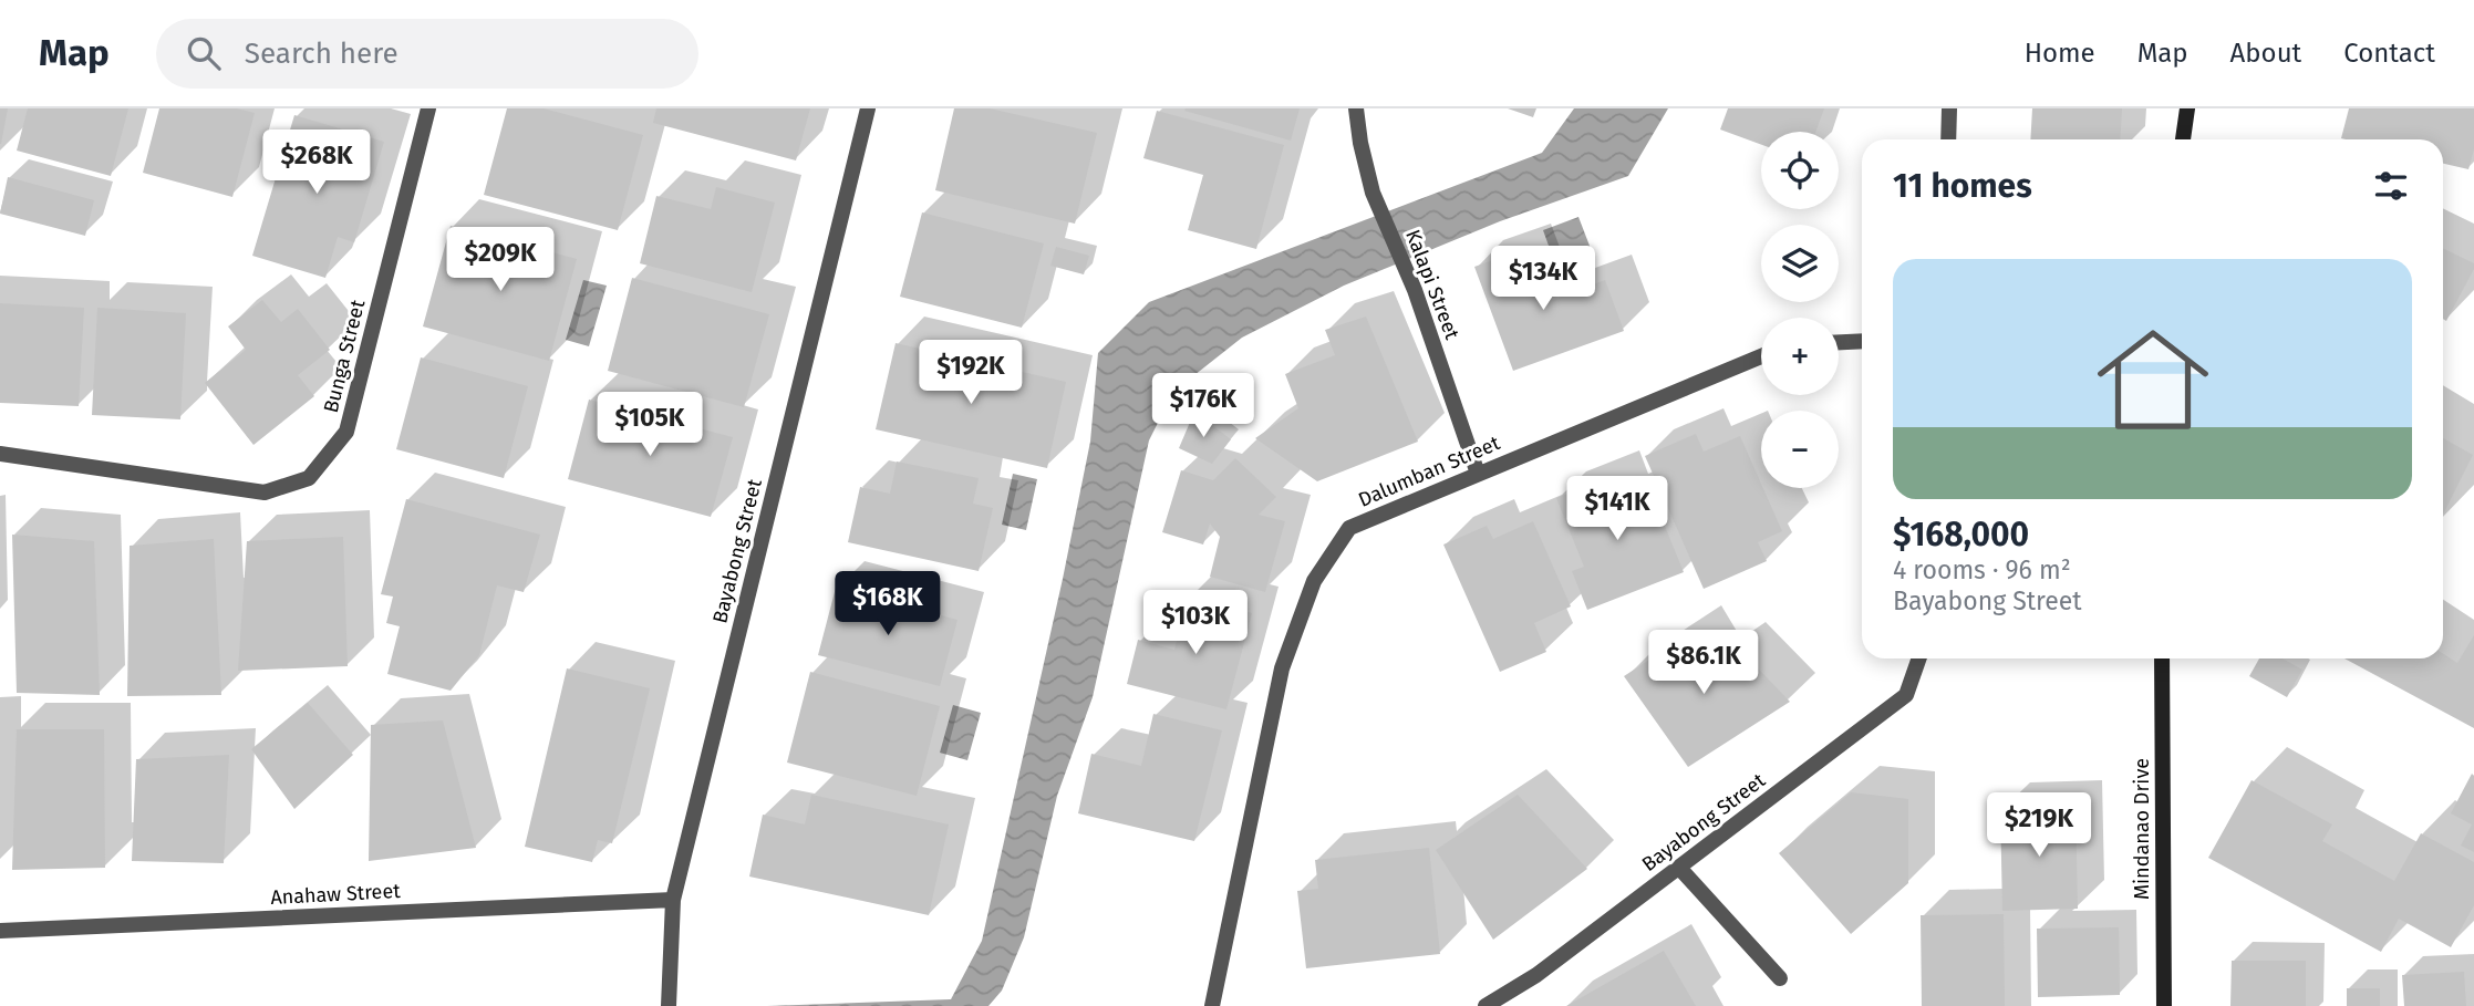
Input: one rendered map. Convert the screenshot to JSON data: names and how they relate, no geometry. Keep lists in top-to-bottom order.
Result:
{
  "streets": {
    "street": [
      "Kalapi Street",
      "Bunga Street",
      "Dalumban Street",
      "Bayabong Street",
      "Mindanao Drive",
      "Anahaw Street"
    ]
  },
  "crossings": [
    ["Kalapi Street", "Dalumban Street"],
    ["Bayabong Street", "Anahaw Street"]
  ],
  "page": {
    "header": "Map",
    "search": "Search here",
    "nav": [
      "Home",
      "Map",
      "About",
      "Contact"
    ],
    "price": [
      "$268K",
      "$209K",
      "$134K",
      "$192K",
      "$176K",
      "$105K",
      "$141K",
      "$168K",
      "$103K",
      "$86.1K",
      "$219K"
    ],
    "map_buttons": ["+", "−"],
    "heading": "11 homes",
    "list": [
      {
        "name": "$168,000",
        "note": "4 rooms · 96 m² · Bayabong Street"
      }
    ]
  }
}
